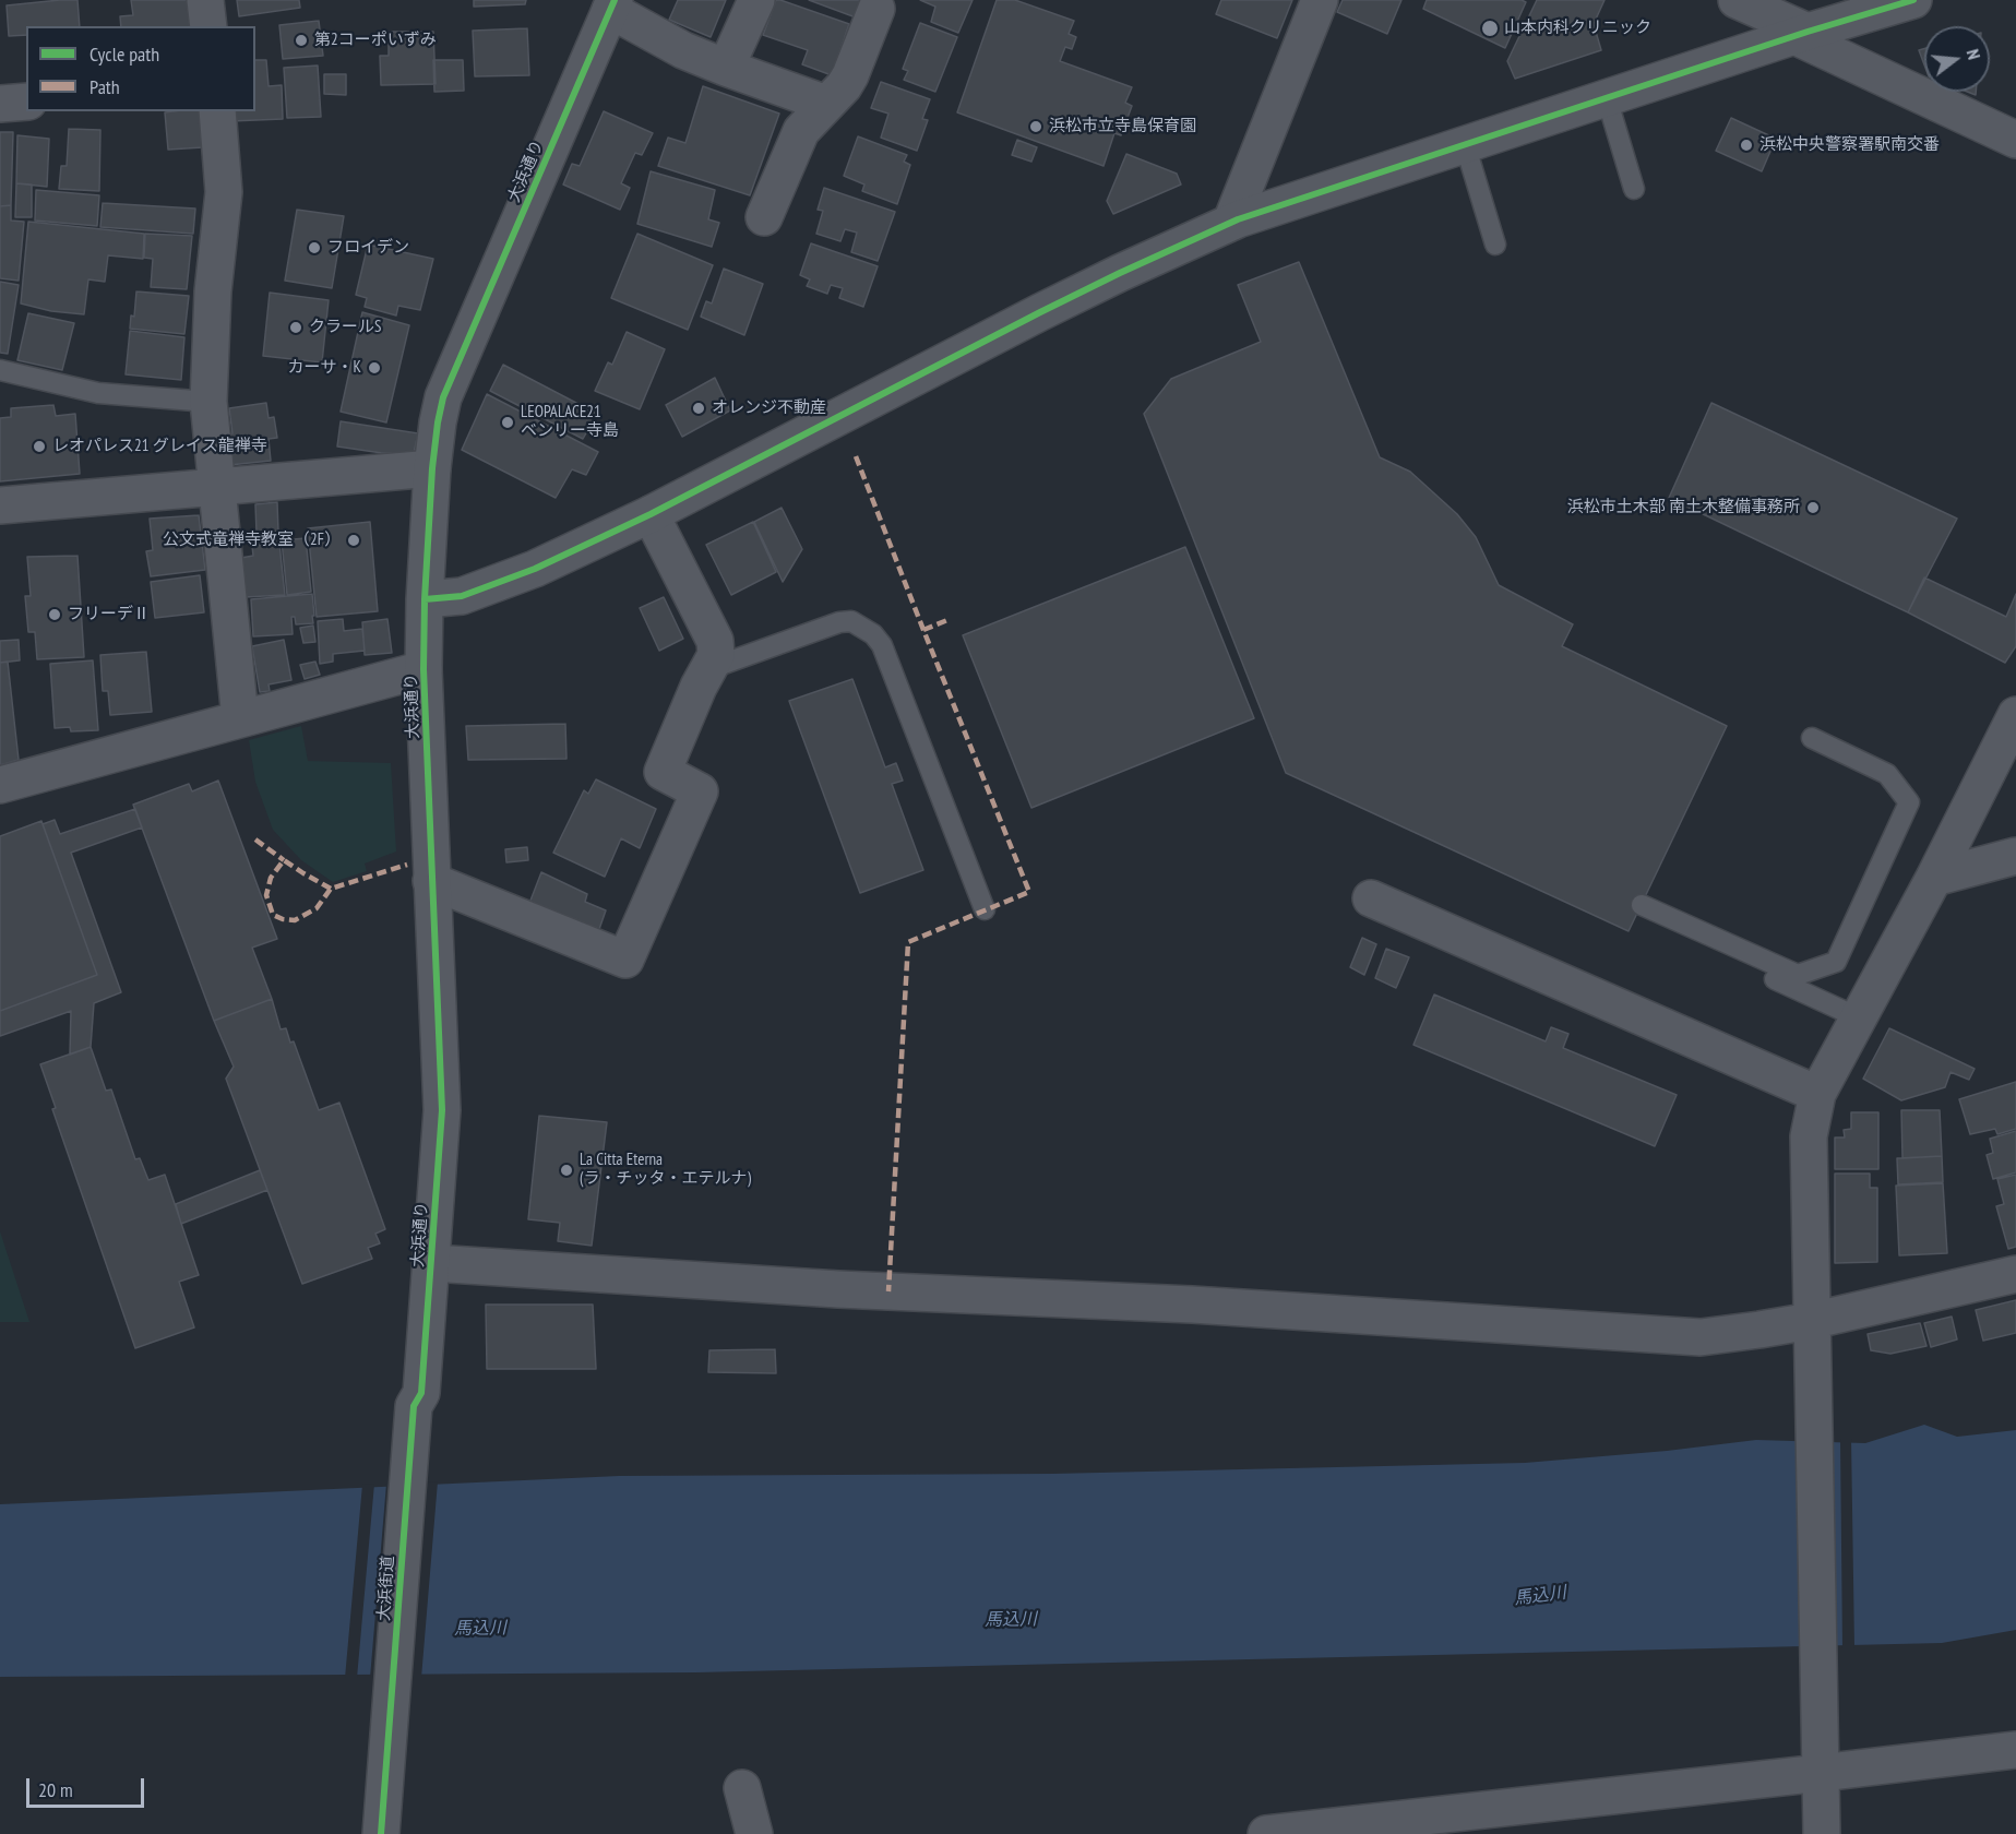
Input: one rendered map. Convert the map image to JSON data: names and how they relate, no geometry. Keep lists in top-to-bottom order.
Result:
{
  "streets": {
    "street": ["大浜通り", "大浜街道"]
  },
  "crossings": [
    ["大浜通り", "大浜街道"]
  ],
  "water": ["馬込川"],
  "places": [
    "山本内科クリニック",
    "第2コーポいずみ",
    "浜松市立寺島保育園",
    "浜松中央警察署駅南交番",
    "フロイデン",
    "クラールS",
    "カーサ・K",
    "オレンジ不動産",
    "LEOPALACE21 ベンリー寺島",
    "レオパレス21 グレイス龍禅寺",
    "浜松市土木部 南土木整備事務所",
    "公文式竜禅寺教室（2F）",
    "フリーデⅡ",
    "La Citta Eterna (ラ・チッタ・エテルナ)"
  ],
  "legend": ["Cycle path", "Path"],
  "scale_bar": "20 m",
  "north": "right"
}
